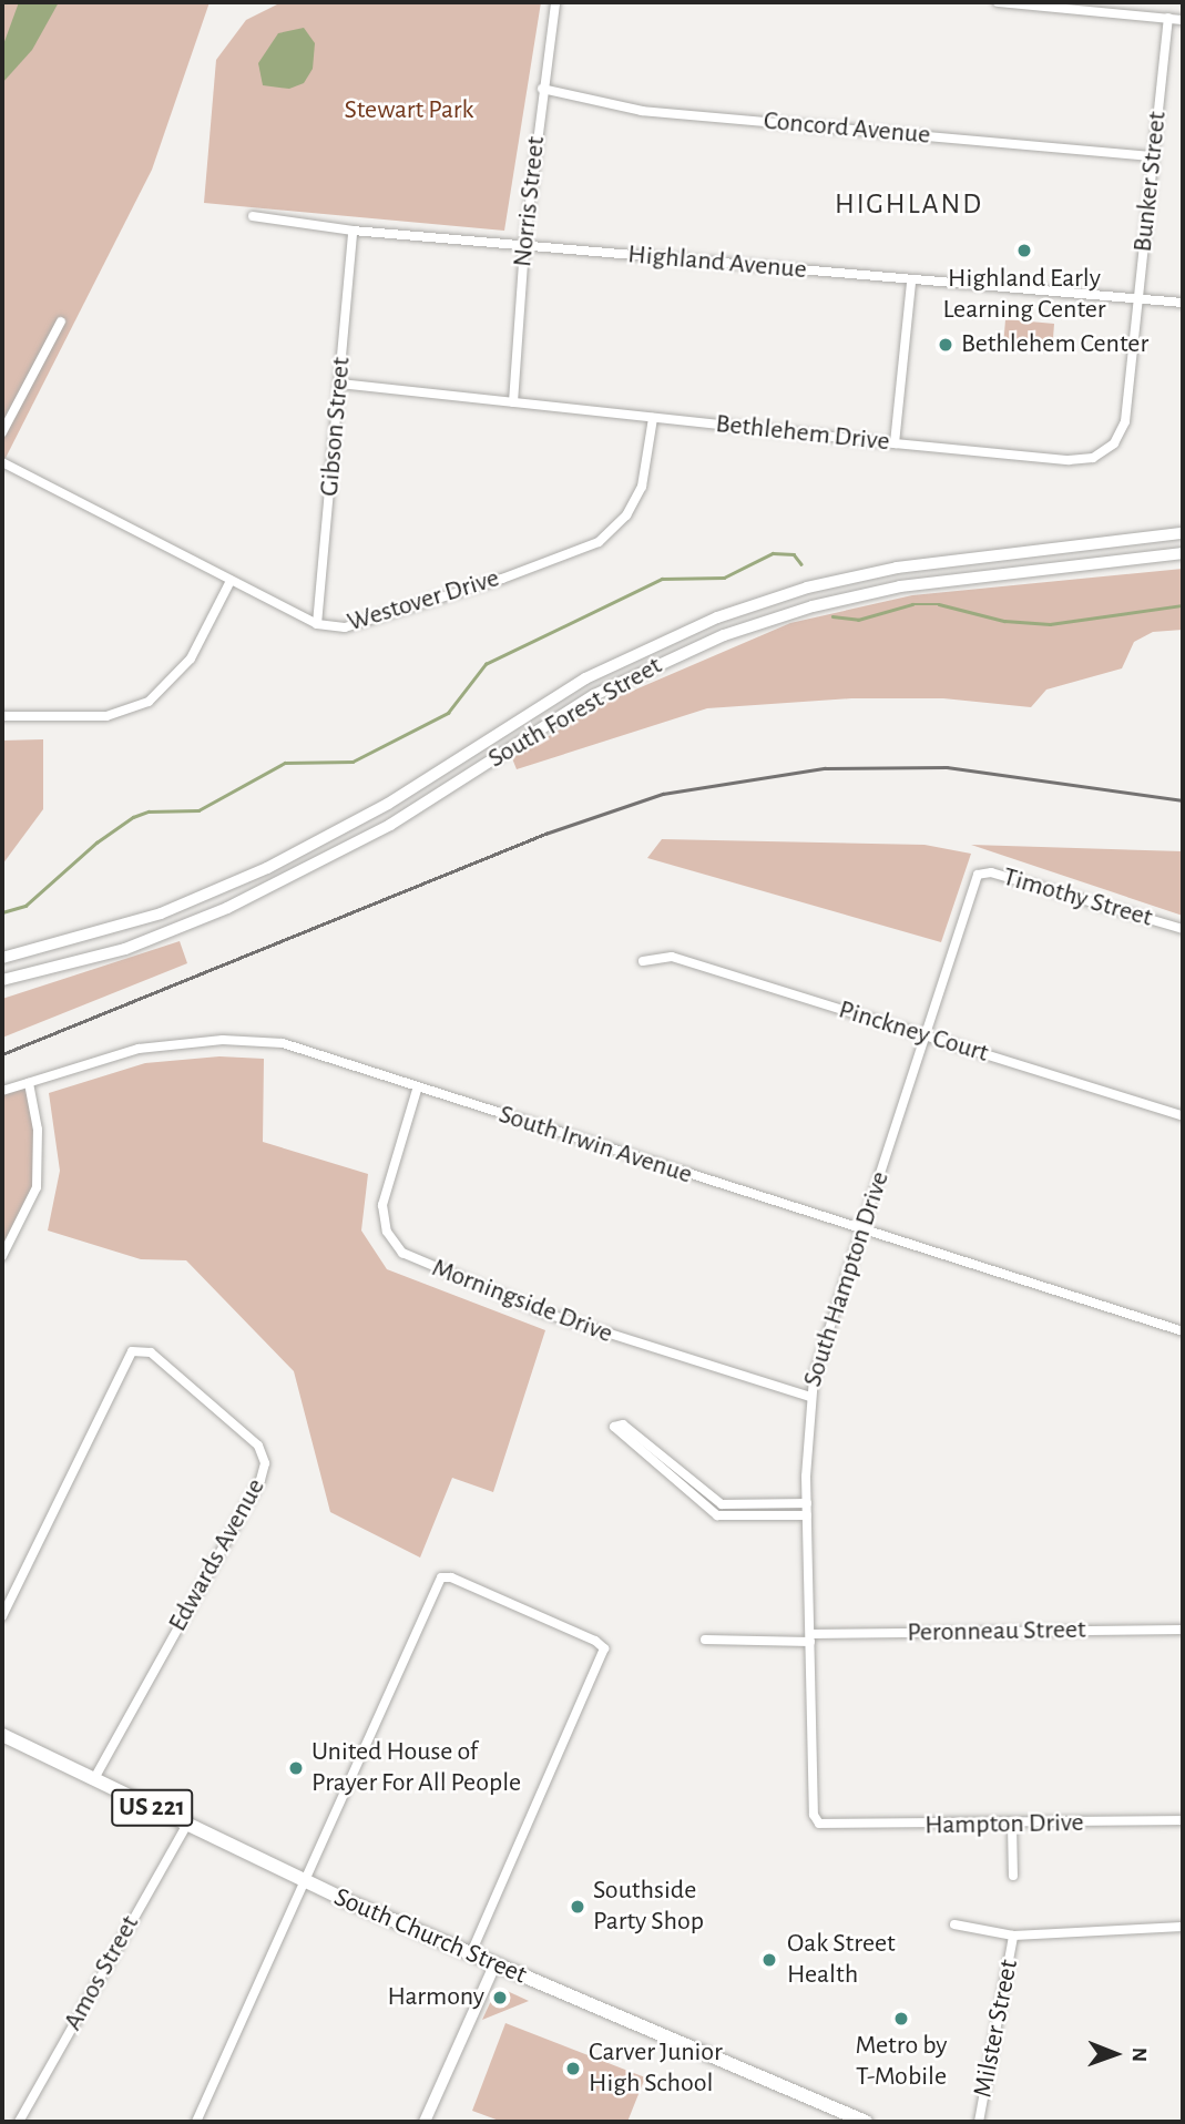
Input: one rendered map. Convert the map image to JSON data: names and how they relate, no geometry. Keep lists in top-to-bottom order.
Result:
{
  "streets": {
    "main road": ["US 221", "South Church Street"],
    "street": [
      "Concord Avenue",
      "Bunker Street",
      "Norris Street",
      "Highland Avenue",
      "Gibson Street",
      "Bethlehem Drive",
      "Westover Drive",
      "South Forest Street",
      "Timothy Street",
      "Pinckney Court",
      "South Irwin Avenue",
      "South Hampton Drive",
      "Morningside Drive",
      "Edwards Avenue",
      "Peronneau Street",
      "Hampton Drive",
      "Amos Street",
      "Milster Street"
    ]
  },
  "crossings": [
    ["Concord Avenue", "Bunker Street"],
    ["Concord Avenue", "Norris Street"],
    ["Bunker Street", "Highland Avenue"],
    ["Bunker Street", "Bethlehem Drive"],
    ["Norris Street", "Highland Avenue"],
    ["Norris Street", "Bethlehem Drive"],
    ["Highland Avenue", "Gibson Street"],
    ["Highland Avenue", "Bethlehem Drive"],
    ["Gibson Street", "Bethlehem Drive"],
    ["Gibson Street", "Westover Drive"],
    ["Bethlehem Drive", "Westover Drive"],
    ["Timothy Street", "South Hampton Drive"],
    ["Pinckney Court", "South Hampton Drive"],
    ["South Irwin Avenue", "South Hampton Drive"],
    ["South Irwin Avenue", "Morningside Drive"],
    ["South Hampton Drive", "Morningside Drive"],
    ["South Hampton Drive", "Peronneau Street"],
    ["South Hampton Drive", "Hampton Drive"],
    ["Edwards Avenue", "South Church Street"],
    ["South Church Street", "Amos Street"]
  ],
  "districts": ["HIGHLAND"],
  "parks": ["Stewart Park"],
  "places": [
    "Highland Early Learning Center",
    "Bethlehem Center",
    "United House of Prayer For All People",
    "Southside Party Shop",
    "Oak Street Health",
    "Harmony",
    "Metro by T-Mobile",
    "Carver Junior High School"
  ],
  "north": "right"
}
